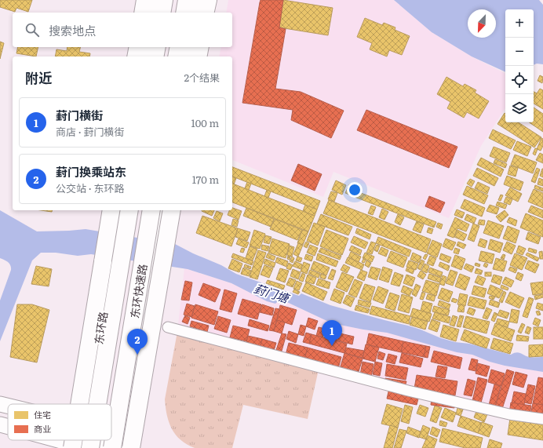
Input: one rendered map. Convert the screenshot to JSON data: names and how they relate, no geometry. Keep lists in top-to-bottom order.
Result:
{
  "streets": {
    "highway": ["东环快速路"],
    "main road": ["东环路"]
  },
  "water": ["葑门塘"],
  "legend": ["住宅", "商业"],
  "north": "bottom left",
  "page": {
    "map_buttons": ["+", "−"],
    "search": "搜索地点",
    "heading": ["附近", "2个结果"],
    "list": [
      {
        "mark": "1",
        "name": "葑门横街",
        "note": "商店 · 葑门横街",
        "value": "100 m"
      },
      {
        "mark": "2",
        "name": "葑门换乘站东",
        "note": "公交站 · 东环路",
        "value": "170 m"
      }
    ],
    "pins": ["1", "2"]
  }
}
